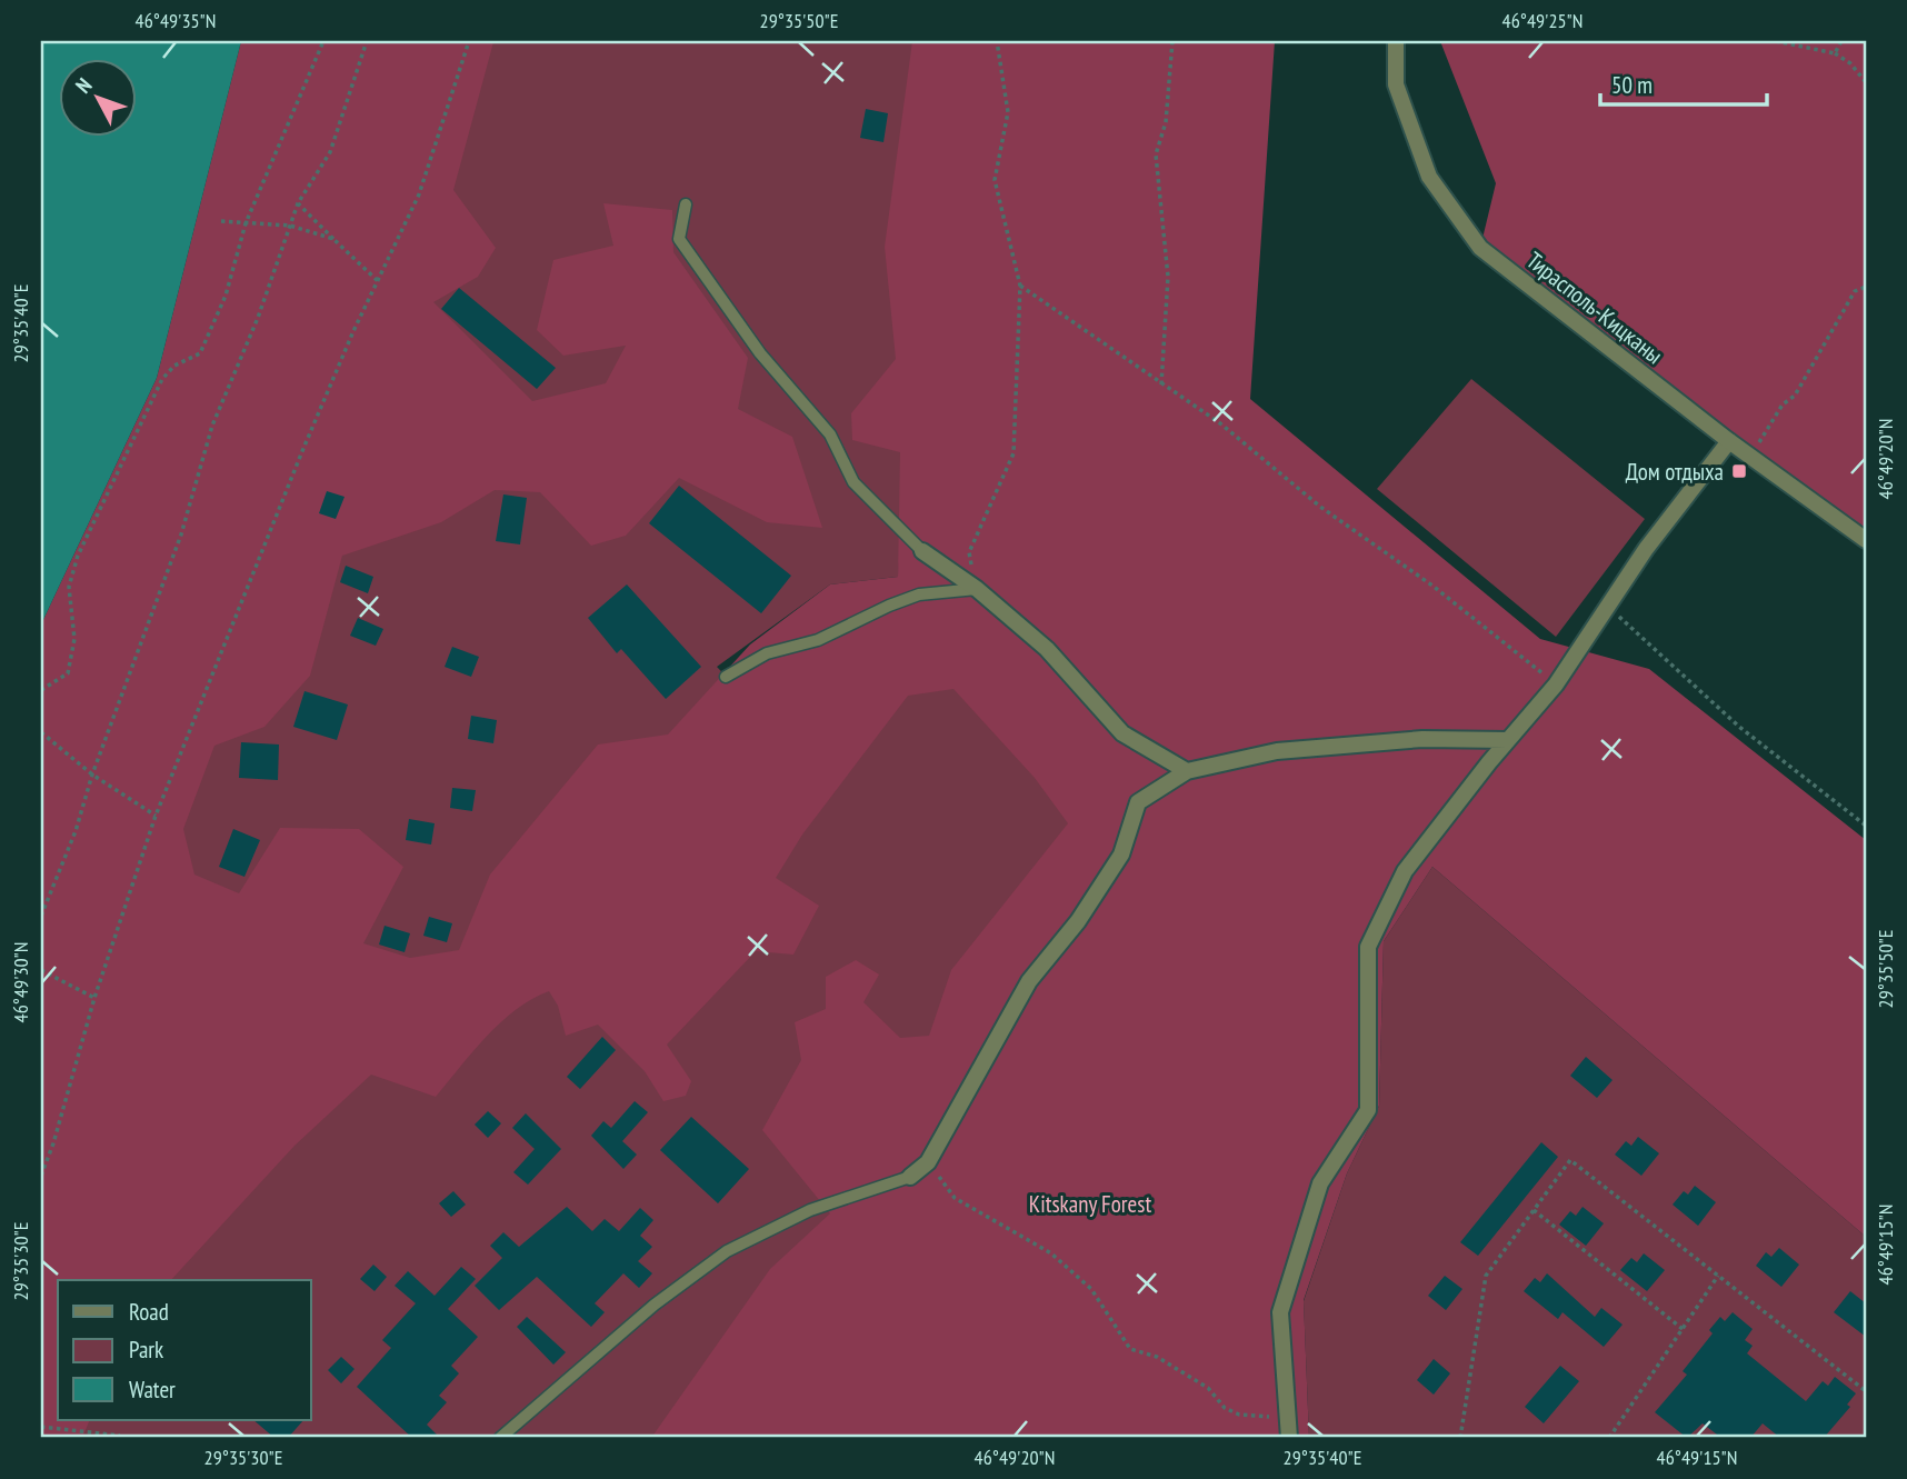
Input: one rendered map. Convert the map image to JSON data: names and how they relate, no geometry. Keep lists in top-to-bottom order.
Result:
{
  "streets": {
    "street": ["Тирасполь-Кицканы"]
  },
  "parks": ["Kitskany Forest"],
  "places": {
    "transit": ["Дом отдыха"]
  },
  "legend": ["Road", "Park", "Water"],
  "scale_bar": "50 m",
  "north": "top left",
  "coordinates": [
    "46°49'35\"N",
    "29°35'50\"E",
    "46°49'25\"N",
    "29°35'40\"E",
    "46°49'20\"N",
    "46°49'30\"N",
    "46°49'15\"N",
    "29°35'30\"E"
  ]
}
